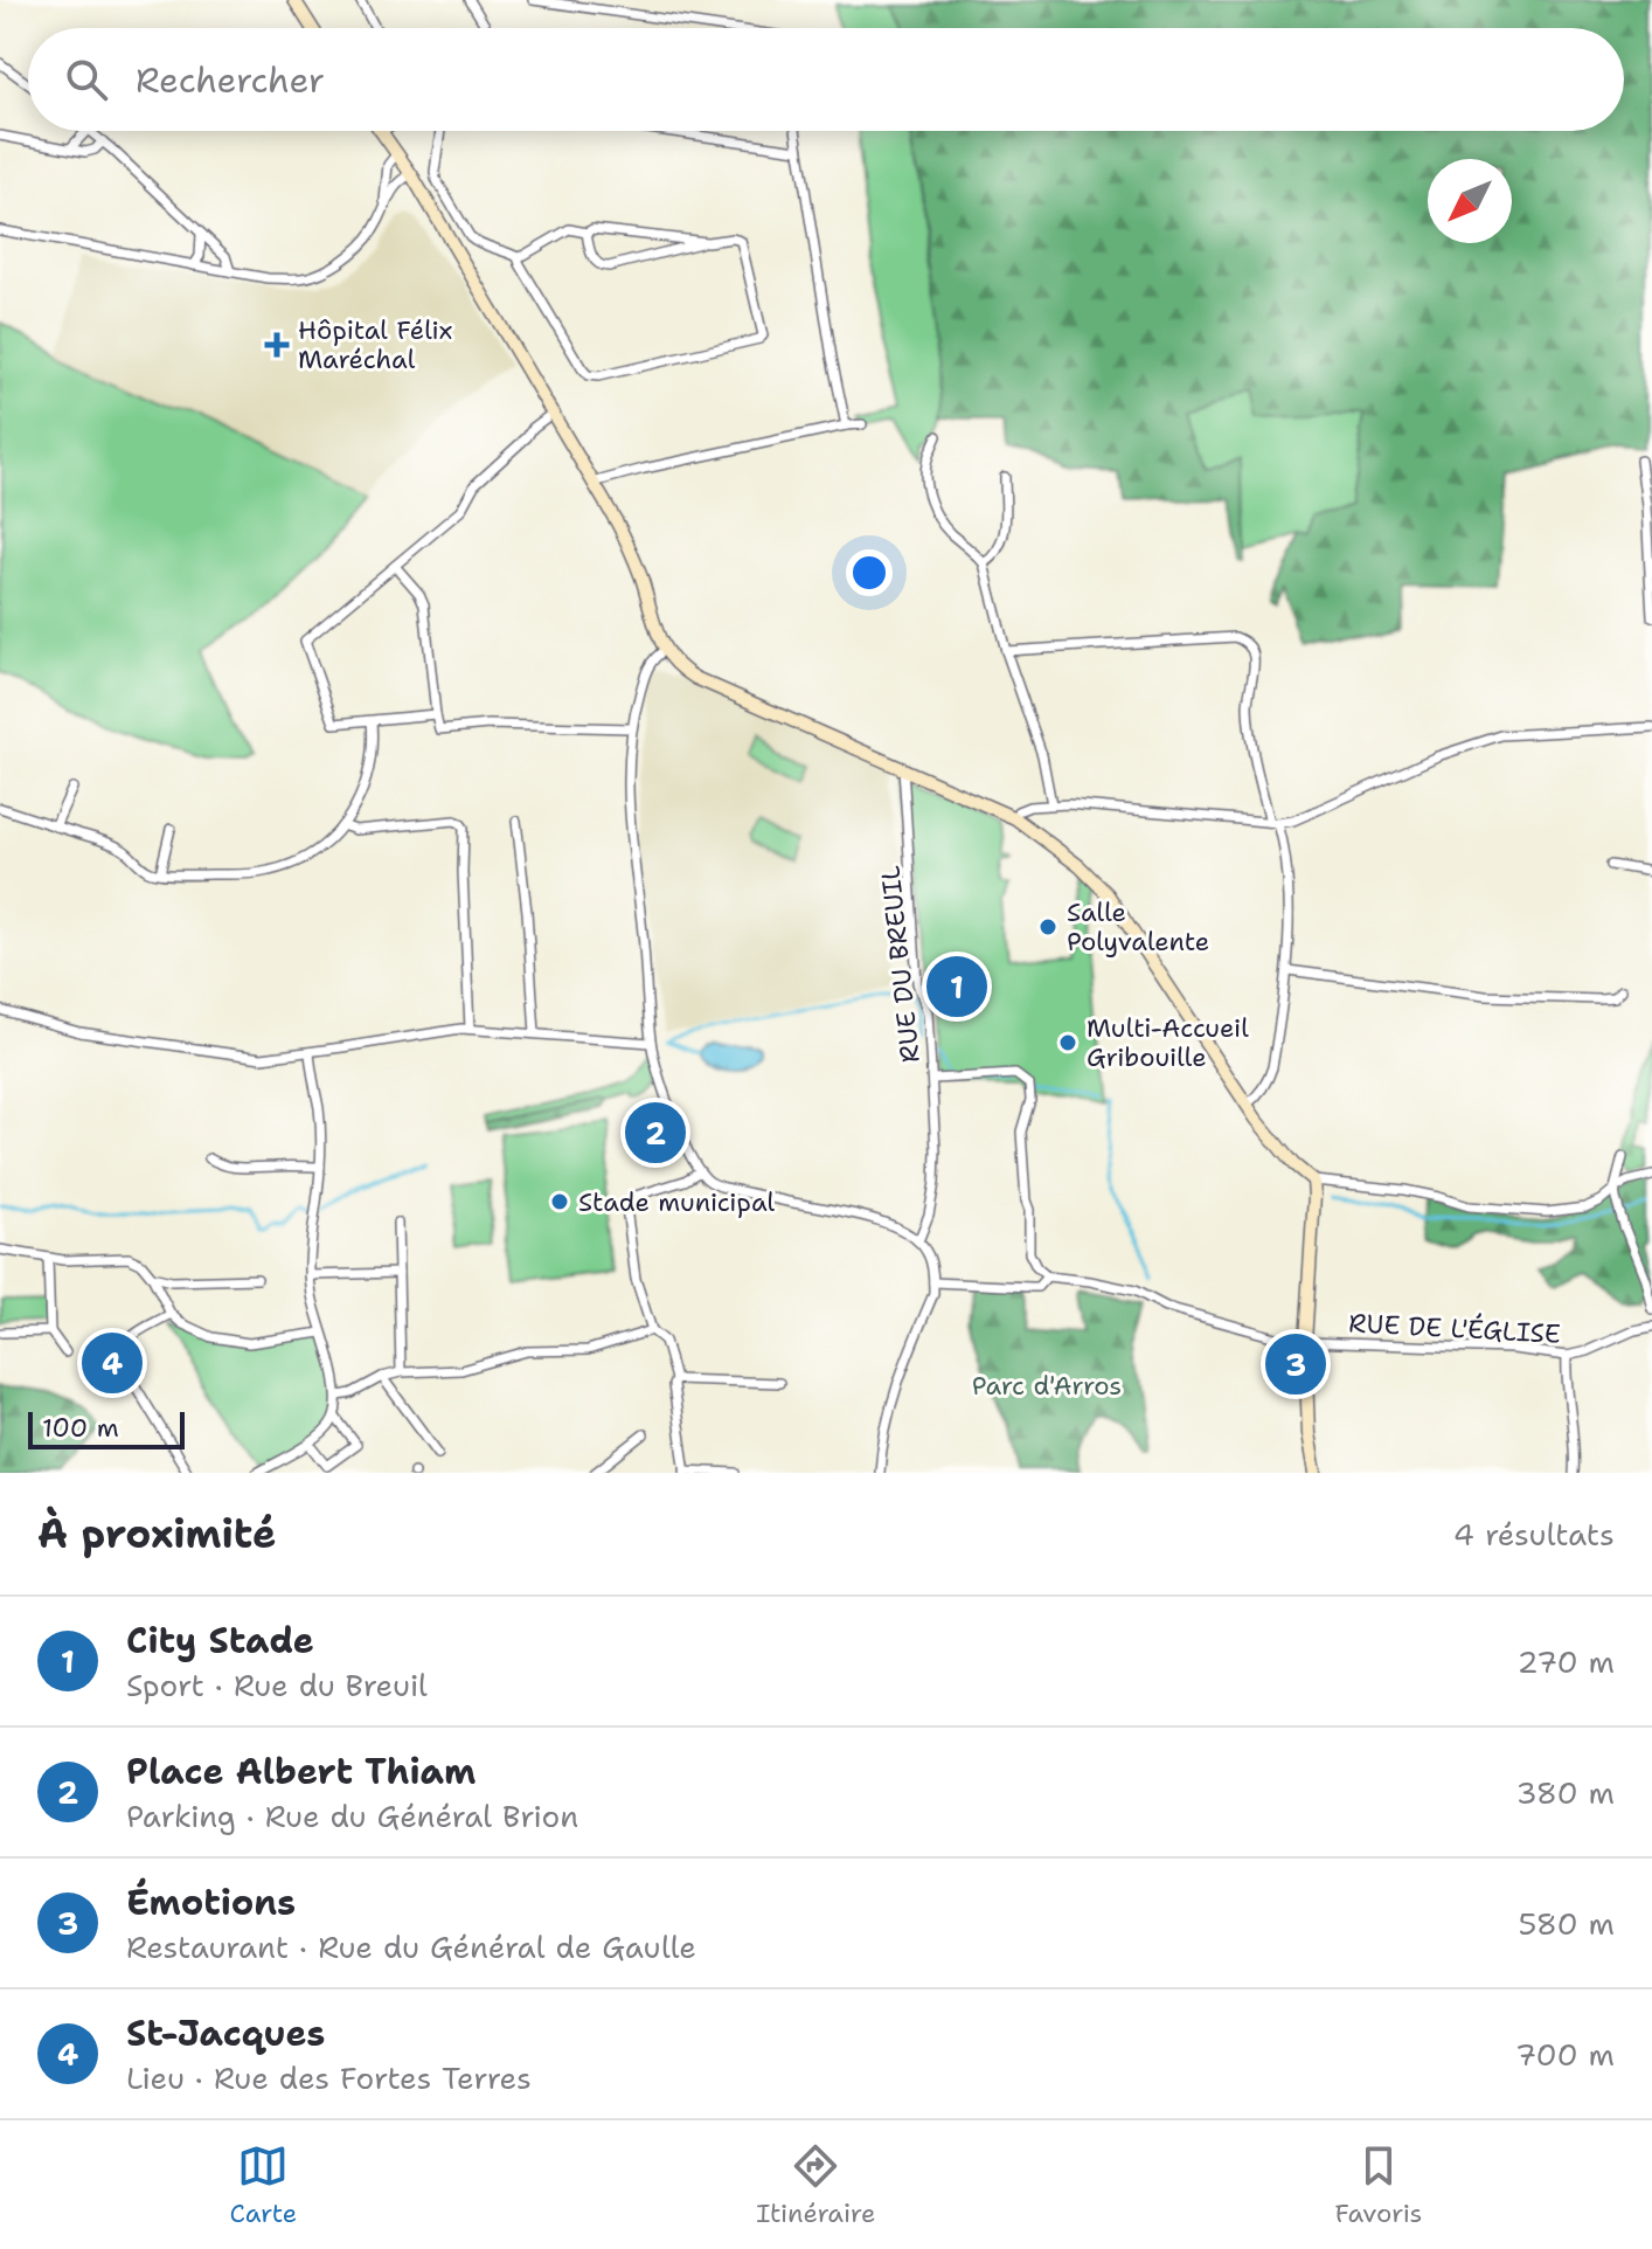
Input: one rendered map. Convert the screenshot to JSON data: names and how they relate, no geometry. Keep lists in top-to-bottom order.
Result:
{
  "streets": {
    "street": ["RUE DU BREUIL", "RUE DE L'ÉGLISE"]
  },
  "crossings": [
    ["RUE DU BREUIL", "RUE DE L'ÉGLISE"]
  ],
  "parks": ["Parc d'Arros"],
  "places": {
    "health": ["Hôpital Félix Maréchal"],
    "other": ["Salle Polyvalente", "Multi-Accueil Gribouille", "Stade municipal"]
  },
  "scale_bar": "100 m",
  "north": "bottom left",
  "page": {
    "search": "Rechercher",
    "pins": [
      "1",
      "2",
      "4",
      "3"
    ],
    "scale": "100 m",
    "heading": ["À proximité", "4 résultats"],
    "list": [
      {
        "mark": "1",
        "name": "City Stade",
        "note": "Sport · Rue du Breuil",
        "value": "270 m"
      },
      {
        "mark": "2",
        "name": "Place Albert Thiam",
        "note": "Parking · Rue du Général Brion",
        "value": "380 m"
      },
      {
        "mark": "3",
        "name": "Émotions",
        "note": "Restaurant · Rue du Général de Gaulle",
        "value": "580 m"
      },
      {
        "mark": "4",
        "name": "St-Jacques",
        "note": "Lieu · Rue des Fortes Terres",
        "value": "700 m"
      }
    ],
    "nav": ["Carte", "Itinéraire", "Favoris"]
  }
}
